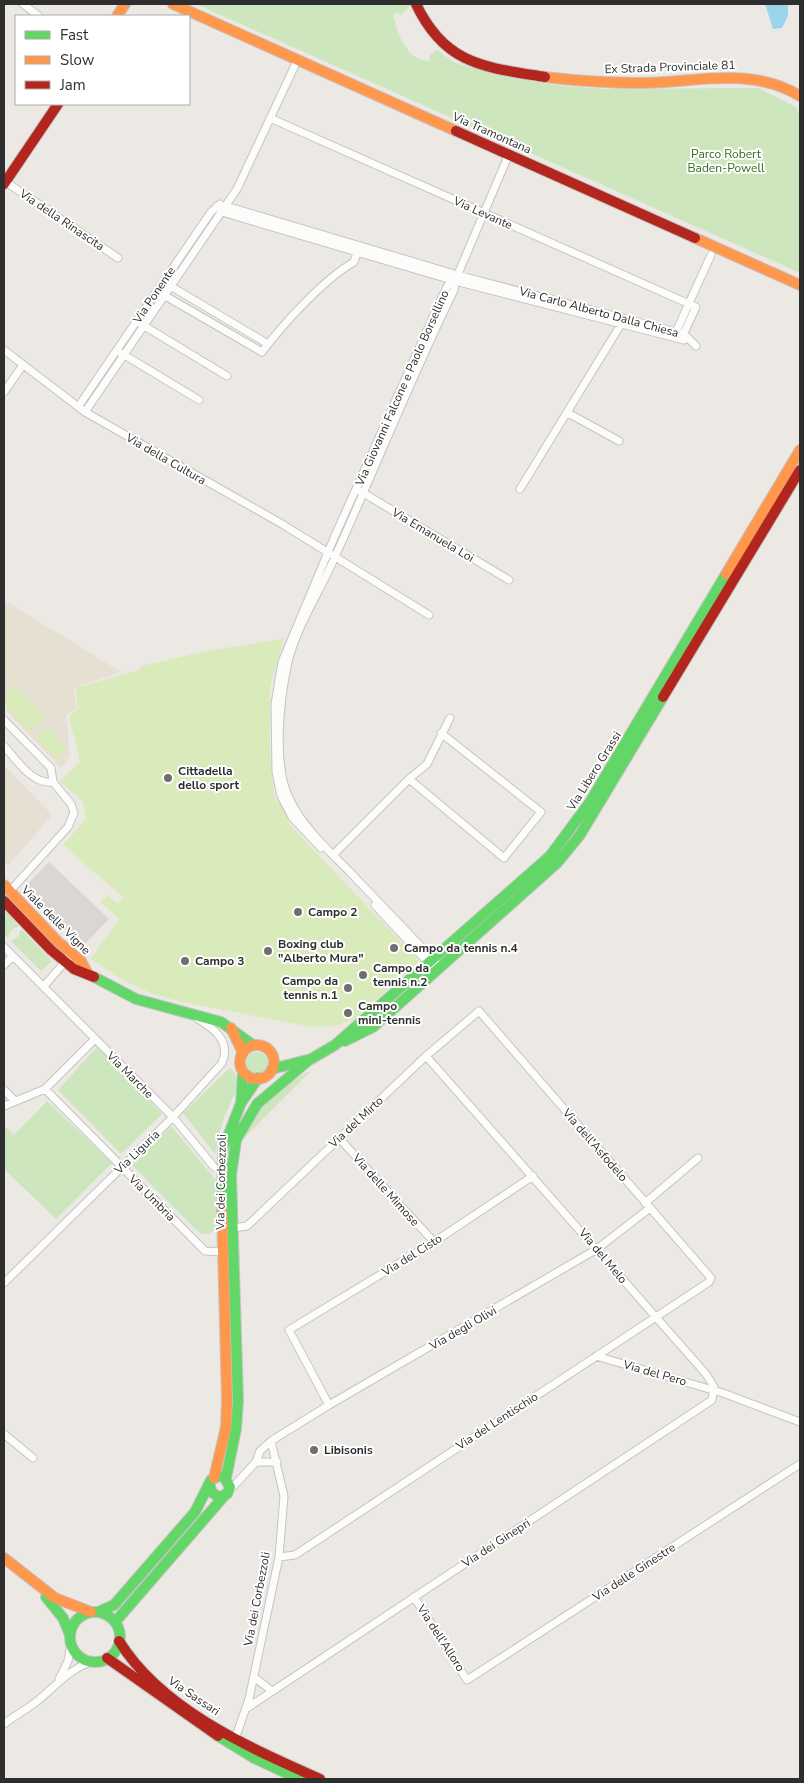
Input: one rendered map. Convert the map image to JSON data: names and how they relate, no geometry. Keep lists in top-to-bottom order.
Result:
{
  "streets": {
    "main road": [
      "Ex Strada Provinciale 81",
      "Via Tramontana",
      "Via Libero Grassi",
      "Viale delle Vigne",
      "Via dei Corbezzoli",
      "Via Sassari"
    ],
    "street": [
      "Via Levante",
      "Via della Rinascita",
      "Via Ponente",
      "Via Carlo Alberto Dalla Chiesa",
      "Via Giovanni Falcone e Paolo Borsellino",
      "Via della Cultura",
      "Via Emanuela Loi",
      "Via Marche",
      "Via del Mirto",
      "Via dell'Asfodelo",
      "Via Liguria",
      "Via delle Mimose",
      "Via Umbria",
      "Via del Cisto",
      "Via del Melo",
      "Via degli Olivi",
      "Via del Pero",
      "Via del Lentischio",
      "Via dei Ginepri",
      "Via delle Ginestre",
      "Via dell'Alloro"
    ]
  },
  "crossings": [
    ["Via Tramontana", "Via Ponente"],
    ["Via Tramontana", "Via Giovanni Falcone e Paolo Borsellino"],
    ["Via Levante", "Via Ponente"],
    ["Via Levante", "Via Carlo Alberto Dalla Chiesa"],
    ["Via Levante", "Via Giovanni Falcone e Paolo Borsellino"],
    ["Via Ponente", "Via Carlo Alberto Dalla Chiesa"],
    ["Via Ponente", "Via della Cultura"],
    ["Via Carlo Alberto Dalla Chiesa", "Via Giovanni Falcone e Paolo Borsellino"],
    ["Via Giovanni Falcone e Paolo Borsellino", "Via della Cultura"],
    ["Via Giovanni Falcone e Paolo Borsellino", "Via Emanuela Loi"],
    ["Via Giovanni Falcone e Paolo Borsellino", "Via Libero Grassi"],
    ["Viale delle Vigne", "Via Liguria"],
    ["Viale delle Vigne", "Via dei Corbezzoli"],
    ["Via Marche", "Via Liguria"],
    ["Via del Mirto", "Via dell'Asfodelo"],
    ["Via del Mirto", "Via dei Corbezzoli"],
    ["Via del Mirto", "Via delle Mimose"],
    ["Via del Mirto", "Via del Melo"],
    ["Via dell'Asfodelo", "Via degli Olivi"],
    ["Via dell'Asfodelo", "Via del Lentischio"],
    ["Via Liguria", "Via Umbria"],
    ["Via dei Corbezzoli", "Via Umbria"],
    ["Via dei Corbezzoli", "Via degli Olivi"],
    ["Via dei Corbezzoli", "Via del Lentischio"],
    ["Via dei Corbezzoli", "Via dei Ginepri"],
    ["Via dei Corbezzoli", "Via Sassari"],
    ["Via delle Mimose", "Via del Cisto"],
    ["Via del Cisto", "Via del Melo"],
    ["Via del Cisto", "Via degli Olivi"],
    ["Via del Melo", "Via degli Olivi"],
    ["Via del Melo", "Via del Pero"],
    ["Via del Melo", "Via del Lentischio"],
    ["Via del Melo", "Via dei Ginepri"],
    ["Via del Pero", "Via del Lentischio"],
    ["Via del Pero", "Via dei Ginepri"],
    ["Via dei Ginepri", "Via dell'Alloro"],
    ["Via delle Ginestre", "Via dell'Alloro"]
  ],
  "parks": ["Parco Robert Baden-Powell"],
  "places": [
    "Cittadella dello sport",
    "Campo 2",
    "Campo da tennis n.4",
    "Boxing club \"Alberto Mura\"",
    "Campo 3",
    "Campo da tennis n.2",
    "Campo da tennis n.1",
    "Campo mini-tennis",
    "Libisonis"
  ],
  "legend": ["Fast", "Slow", "Jam"]
}
